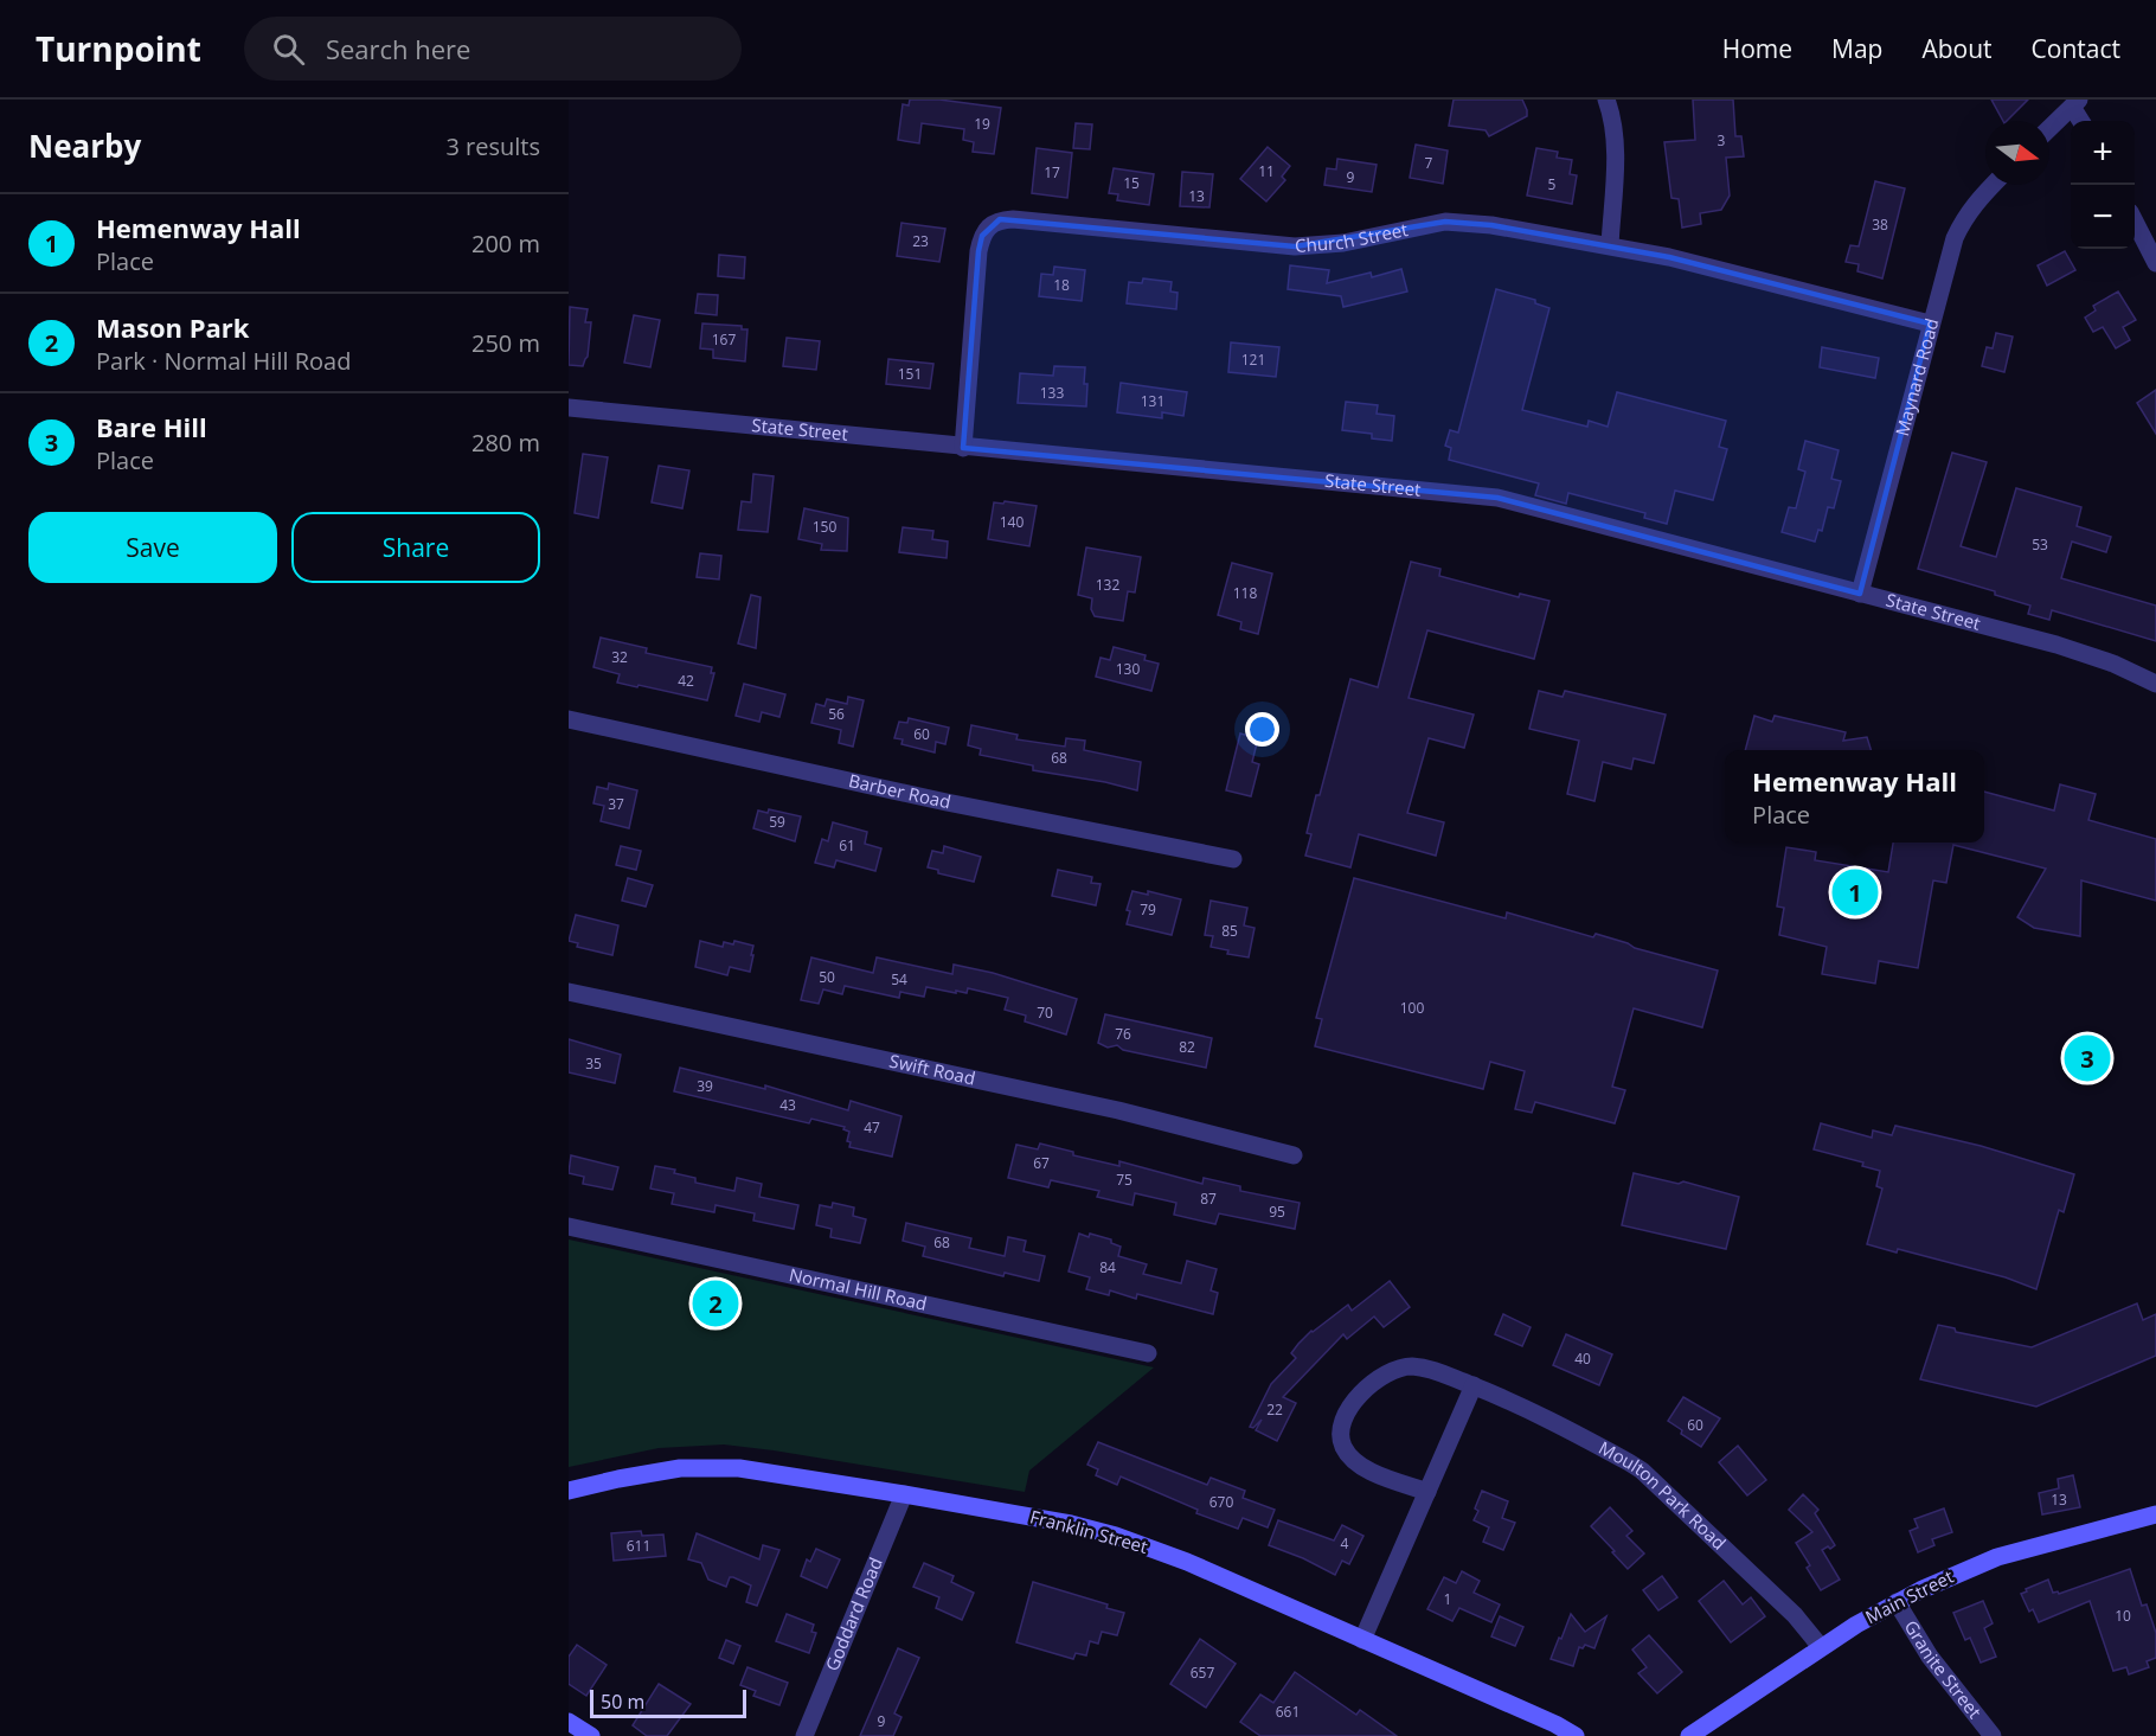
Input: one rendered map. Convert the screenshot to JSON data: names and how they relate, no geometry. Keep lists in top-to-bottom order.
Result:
{
  "streets": {
    "street": [
      "Church Street",
      "Maynard Road",
      "State Street",
      "Barber Road",
      "Swift Road",
      "Normal Hill Road",
      "Moulton Park Road",
      "Franklin Street",
      "Main Street",
      "Goddard Road",
      "Granite Street"
    ]
  },
  "crossings": [
    ["Church Street", "Maynard Road"],
    ["Church Street", "State Street"],
    ["Maynard Road", "State Street"],
    ["Moulton Park Road", "Main Street"],
    ["Franklin Street", "Goddard Road"],
    ["Main Street", "Granite Street"]
  ],
  "house_numbers": [
    "19",
    "3",
    "7",
    "11",
    "17",
    "9",
    "15",
    "5",
    "13",
    "38",
    "23",
    "18",
    "167",
    "121",
    "151",
    "133",
    "131",
    "140",
    "150",
    "53",
    "132",
    "118",
    "32",
    "130",
    "42",
    "56",
    "60",
    "68",
    "37",
    "59",
    "61",
    "79",
    "85",
    "50",
    "54",
    "100",
    "70",
    "76",
    "82",
    "35",
    "39",
    "43",
    "47",
    "67",
    "75",
    "87",
    "95",
    "68",
    "84",
    "40",
    "22",
    "60",
    "13",
    "670",
    "4",
    "611",
    "1",
    "10",
    "657",
    "661",
    "9"
  ],
  "scale_bar": "50 m",
  "north": "right",
  "page": {
    "header": "Turnpoint",
    "search": "Search here",
    "nav": [
      "Home",
      "Map",
      "About",
      "Contact"
    ],
    "heading": ["Nearby", "3 results"],
    "map_buttons": ["+", "−"],
    "list": [
      {
        "mark": "1",
        "name": "Hemenway Hall",
        "note": "Place",
        "value": "200 m"
      },
      {
        "mark": "2",
        "name": "Mason Park",
        "note": "Park · Normal Hill Road",
        "value": "250 m"
      },
      {
        "mark": "3",
        "name": "Bare Hill",
        "note": "Place",
        "value": "280 m"
      }
    ],
    "buttons": ["Save", "Share"],
    "popup": ["Hemenway Hall", "Place"],
    "pins": ["1", "3", "2"],
    "scale": "50 m"
  }
}
